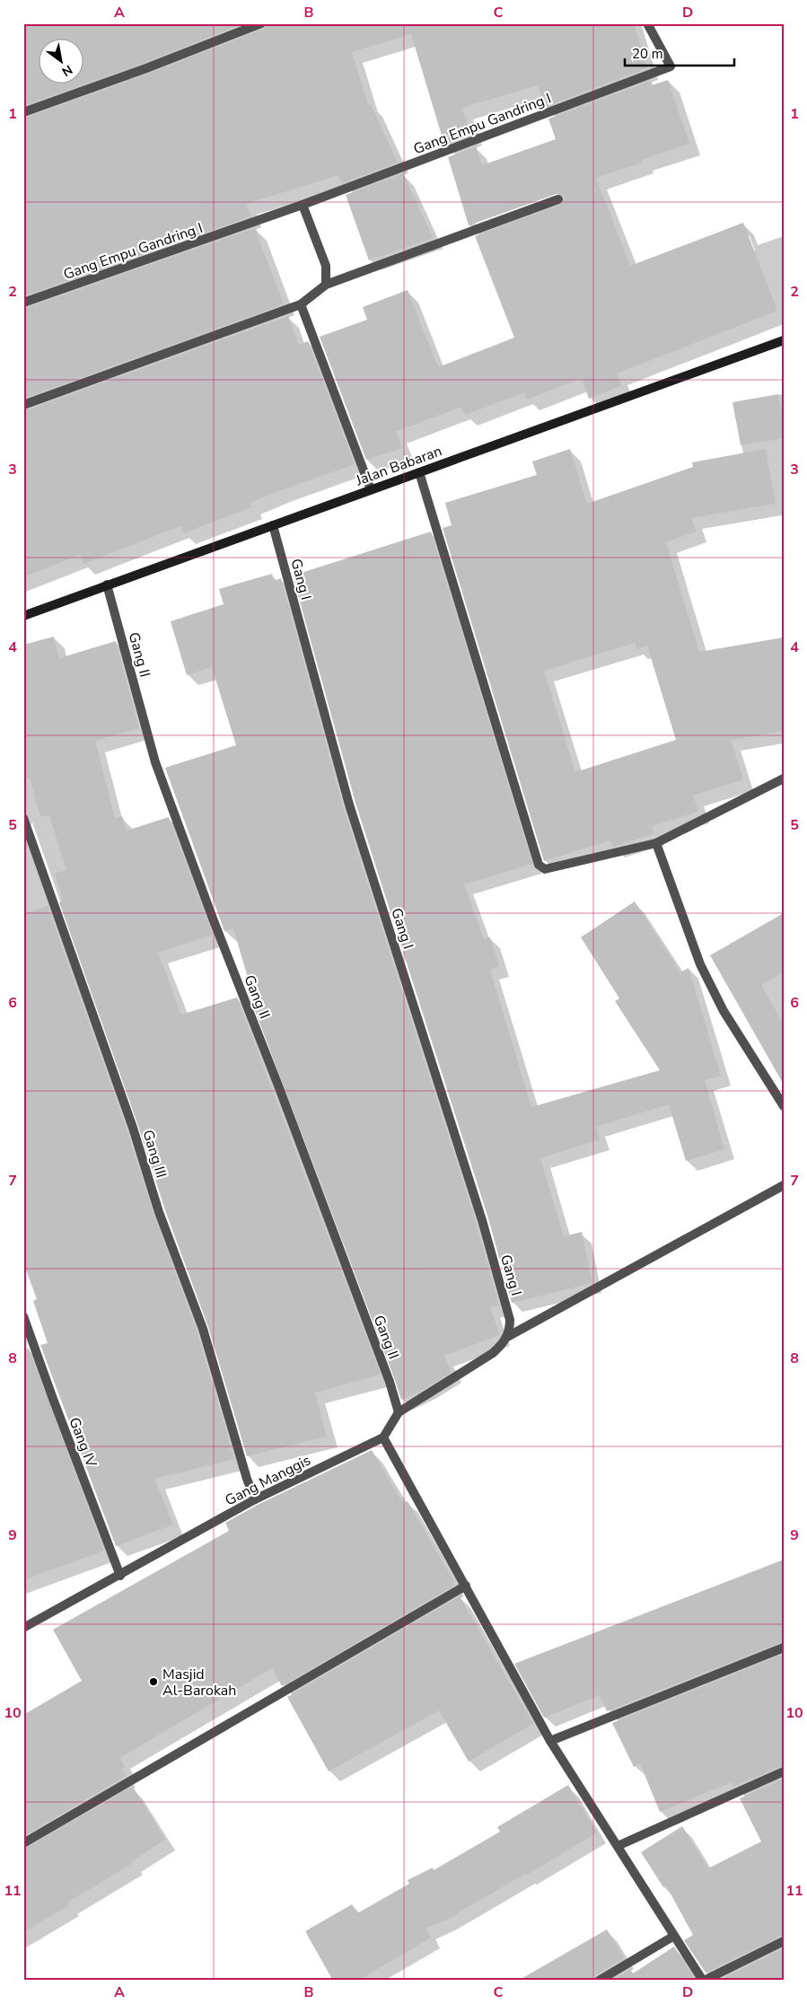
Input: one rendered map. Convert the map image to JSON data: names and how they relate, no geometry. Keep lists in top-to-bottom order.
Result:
{
  "streets": {
    "street": [
      "Gang Empu Gandring I",
      "Jalan Babaran",
      "Gang I",
      "Gang II",
      "Gang III",
      "Gang IV",
      "Gang Manggis"
    ]
  },
  "crossings": [
    ["Jalan Babaran", "Gang I"],
    ["Jalan Babaran", "Gang II"],
    ["Gang III", "Gang Manggis"],
    ["Gang IV", "Gang Manggis"]
  ],
  "places": ["Masjid Al-Barokah"],
  "scale_bar": "20 m",
  "north": "bottom right",
  "grid": {
    "columns": [
      "A",
      "B",
      "C",
      "D"
    ],
    "rows": [
      "1",
      "2",
      "3",
      "4",
      "5",
      "6",
      "7",
      "8",
      "9",
      "10",
      "11"
    ]
  }
}
